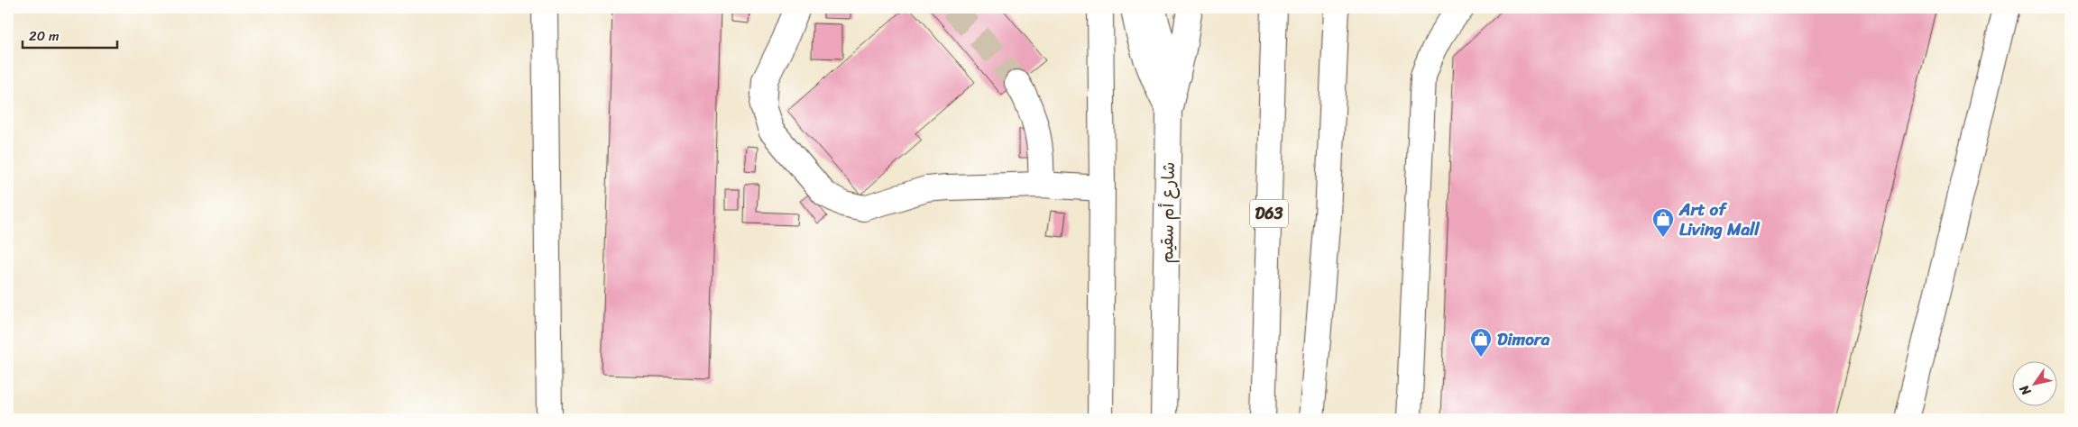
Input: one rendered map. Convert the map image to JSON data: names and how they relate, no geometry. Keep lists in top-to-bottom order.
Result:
{
  "streets": {
    "main road": ["شارع أم سقيم", "D63"]
  },
  "places": {
    "shop": ["Art of Living Mall", "Dimora"]
  },
  "scale_bar": "20 m",
  "north": "bottom left"
}
